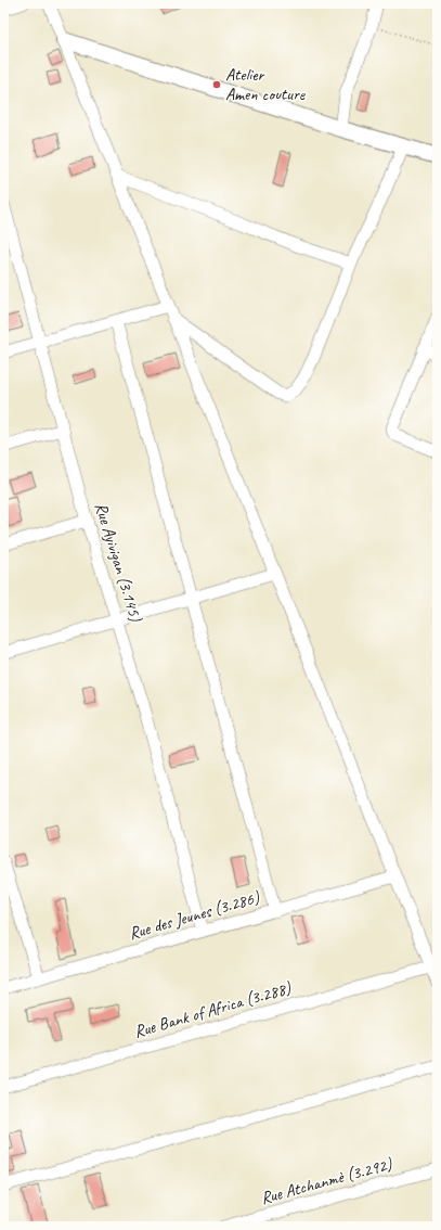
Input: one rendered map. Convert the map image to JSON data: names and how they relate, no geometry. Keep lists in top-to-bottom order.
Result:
{
  "streets": {
    "street": [
      "Rue Ayivigan (3.145)",
      "Rue des Jeunes (3.286)",
      "Rue Bank of Africa (3.288)",
      "Rue Atchanmè (3.292)"
    ]
  },
  "crossings": [
    ["Rue Ayivigan (3.145)", "Rue des Jeunes (3.286)"]
  ],
  "places": ["Atelier Amen couture"]
}
